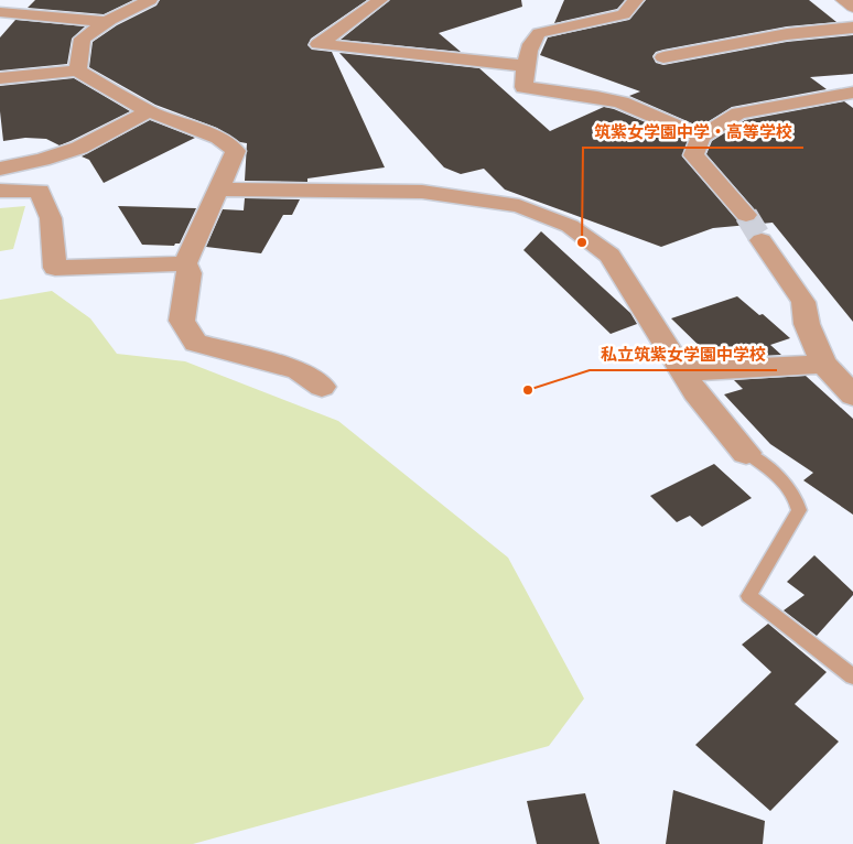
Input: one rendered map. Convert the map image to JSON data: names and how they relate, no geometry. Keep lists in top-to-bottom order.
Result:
{
  "places": ["筑紫女学園中学・高等学校", "私立筑紫女学園中学校"]
}
